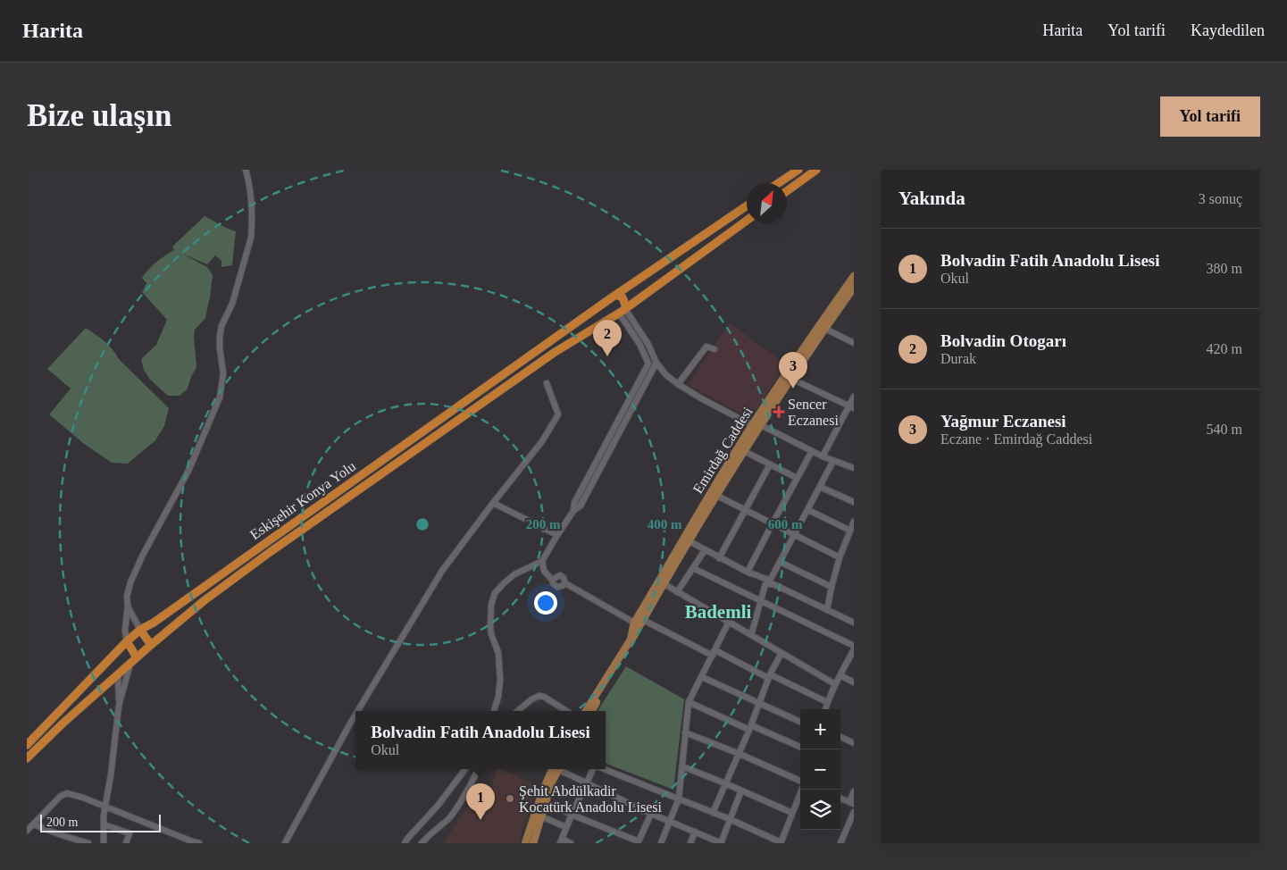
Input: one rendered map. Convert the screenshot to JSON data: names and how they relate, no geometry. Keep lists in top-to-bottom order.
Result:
{
  "streets": {
    "highway": ["Eskişehir Konya Yolu"],
    "main road": ["Emirdağ Caddesi"]
  },
  "districts": ["Bademli"],
  "places": {
    "health": ["Sencer Eczanesi"],
    "other": ["Şehit Abdülkadir Kocatürk Anadolu Lisesi"]
  },
  "scale_bar": "200 m",
  "north": "top right",
  "page": {
    "header": "Harita",
    "nav": ["Harita", "Yol tarifi", "Kaydedilen"],
    "buttons": "Yol tarifi",
    "title": "Bize ulaşın",
    "heading": ["Yakında", "3 sonuç"],
    "list": [
      {
        "mark": "1",
        "name": "Bolvadin Fatih Anadolu Lisesi",
        "note": "Okul",
        "value": "380 m"
      },
      {
        "mark": "2",
        "name": "Bolvadin Otogarı",
        "note": "Durak",
        "value": "420 m"
      },
      {
        "mark": "3",
        "name": "Yağmur Eczanesi",
        "note": "Eczane · Emirdağ Caddesi",
        "value": "540 m"
      }
    ],
    "pins": ["2", "3", "1"],
    "map_buttons": ["+", "−"],
    "popup": ["Bolvadin Fatih Anadolu Lisesi", "Okul"],
    "scale": "200 m"
  },
  "rings": ["200 m", "400 m", "600 m"]
}
